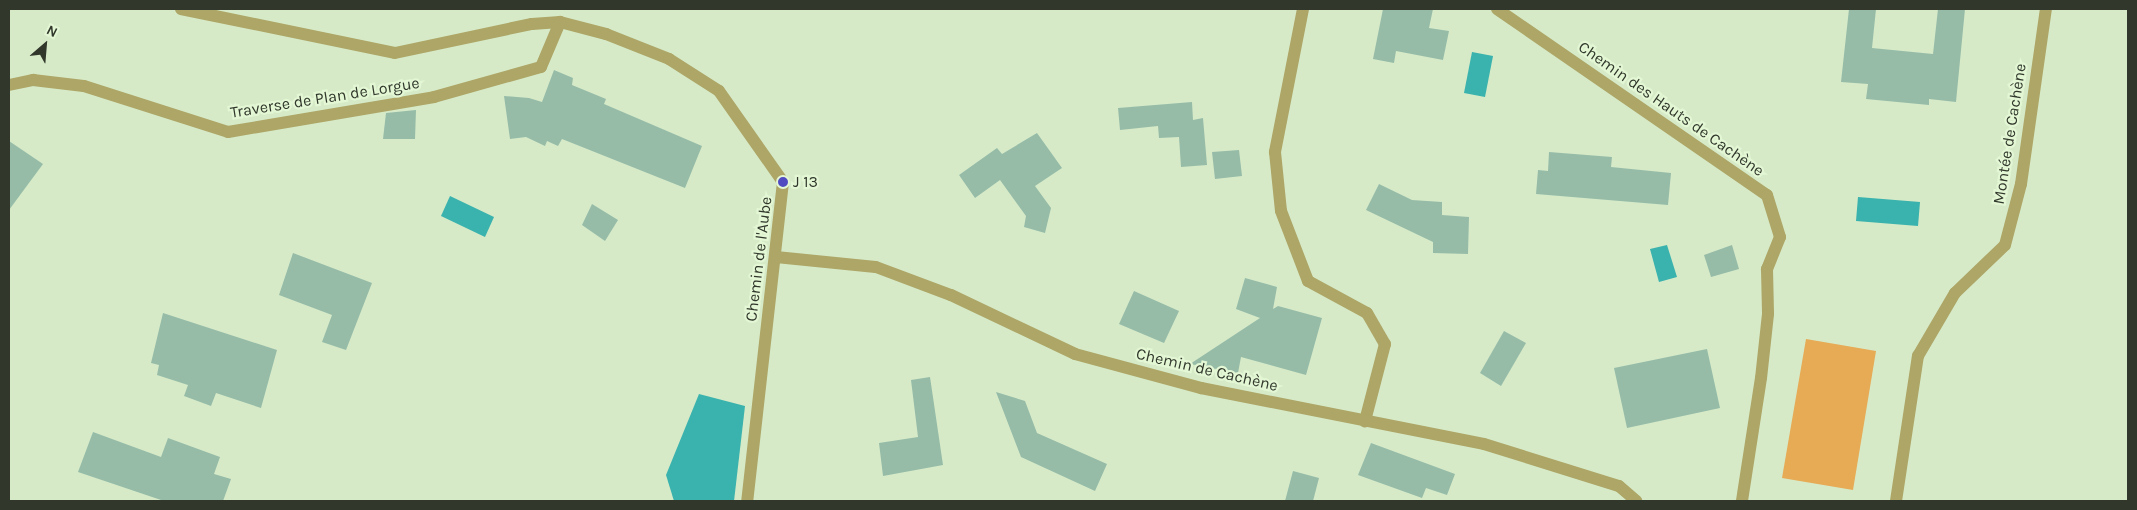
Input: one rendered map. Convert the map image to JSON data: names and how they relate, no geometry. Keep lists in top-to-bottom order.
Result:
{
  "streets": {
    "street": [
      "Traverse de Plan de Lorgue",
      "Chemin des Hauts de Cachène",
      "Montée de Cachène",
      "Chemin de l'Aube",
      "Chemin de Cachène"
    ]
  },
  "crossings": [
    ["Traverse de Plan de Lorgue", "Chemin de l'Aube"],
    ["Chemin de l'Aube", "Chemin de Cachène"]
  ],
  "places": ["J 13"],
  "north": "top right"
}
